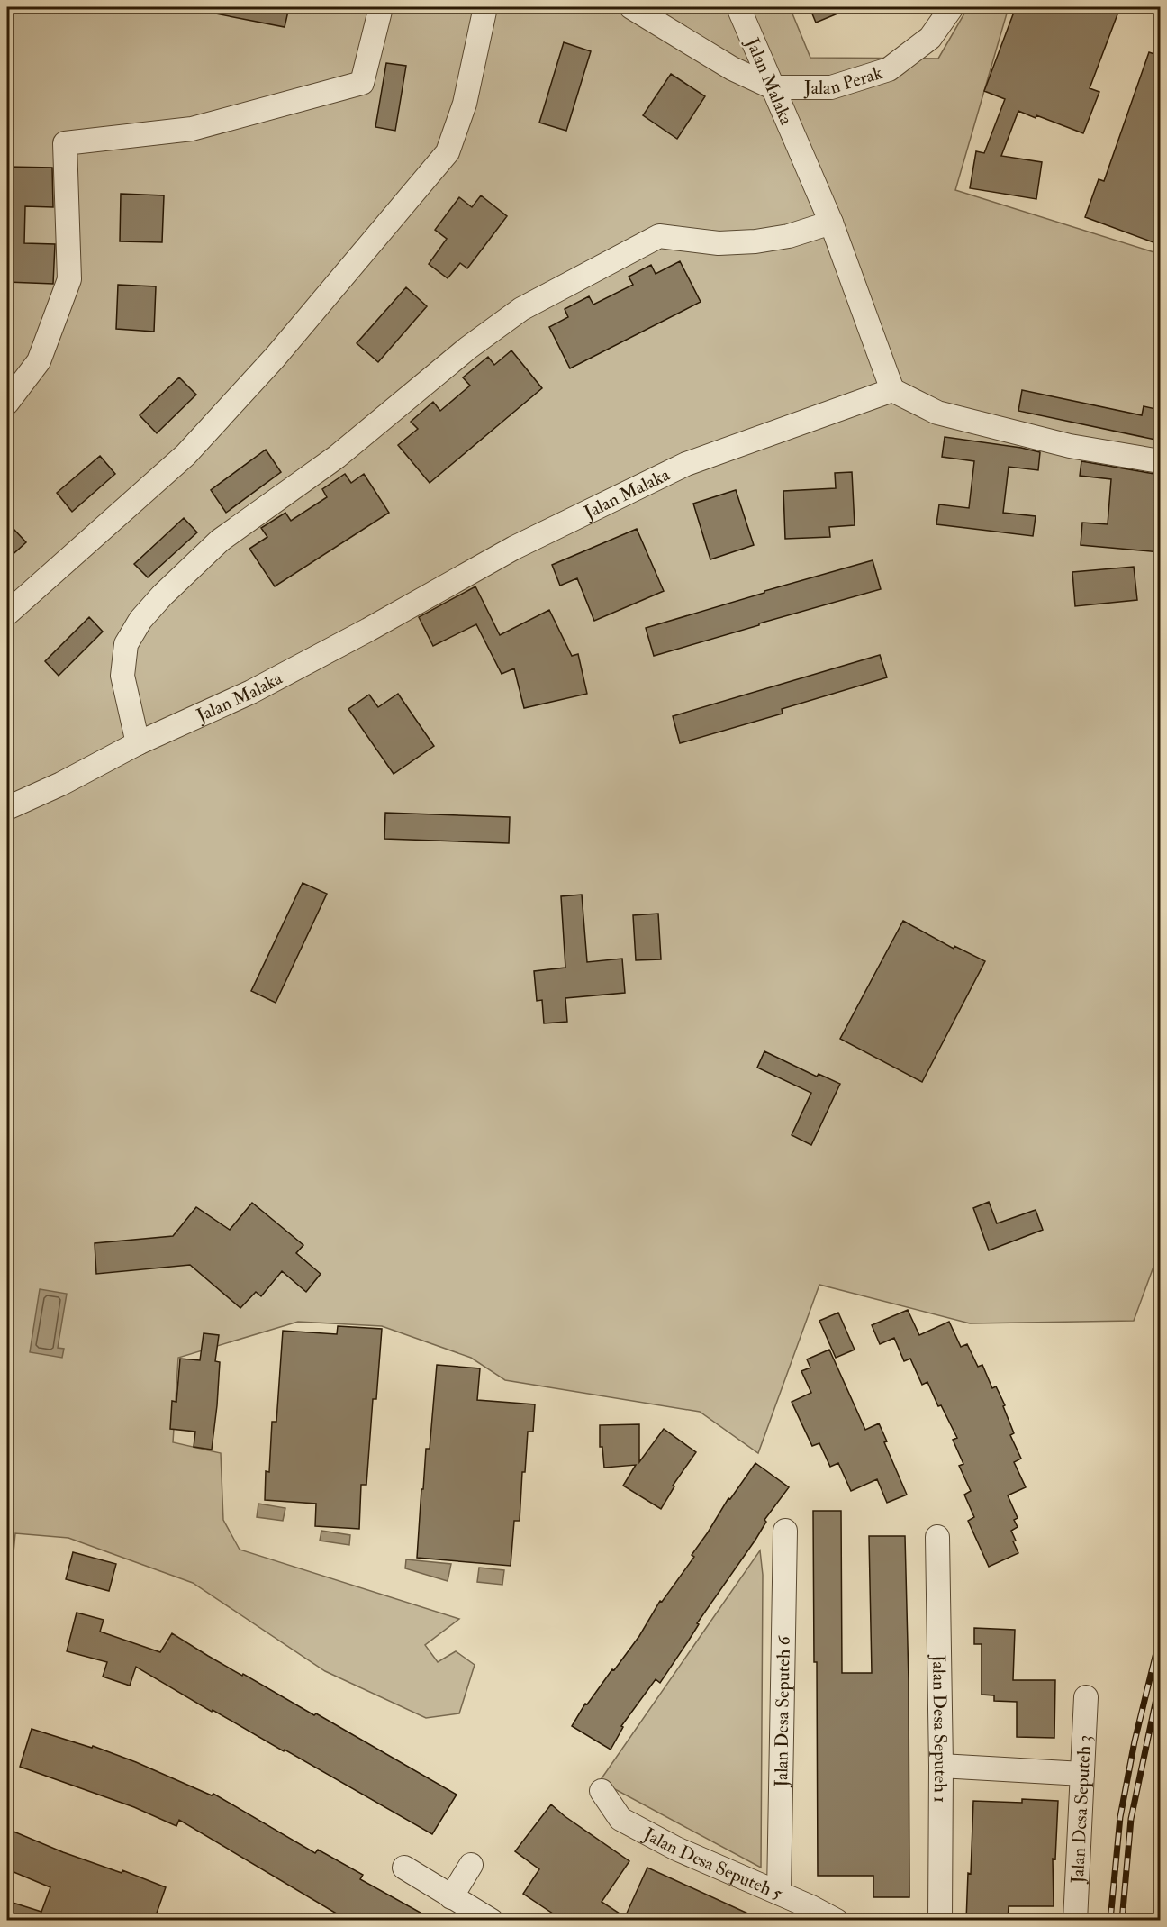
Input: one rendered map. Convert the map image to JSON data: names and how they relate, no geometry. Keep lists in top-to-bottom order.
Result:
{
  "streets": {
    "street": [
      "Jalan Perak",
      "Jalan Malaka",
      "Jalan Desa Seputeh 6",
      "Jalan Desa Seputeh 1",
      "Jalan Desa Seputeh 3",
      "Jalan Desa Seputeh 5"
    ]
  },
  "crossings": [
    ["Jalan Perak", "Jalan Malaka"],
    ["Jalan Desa Seputeh 6", "Jalan Desa Seputeh 5"]
  ]
}
